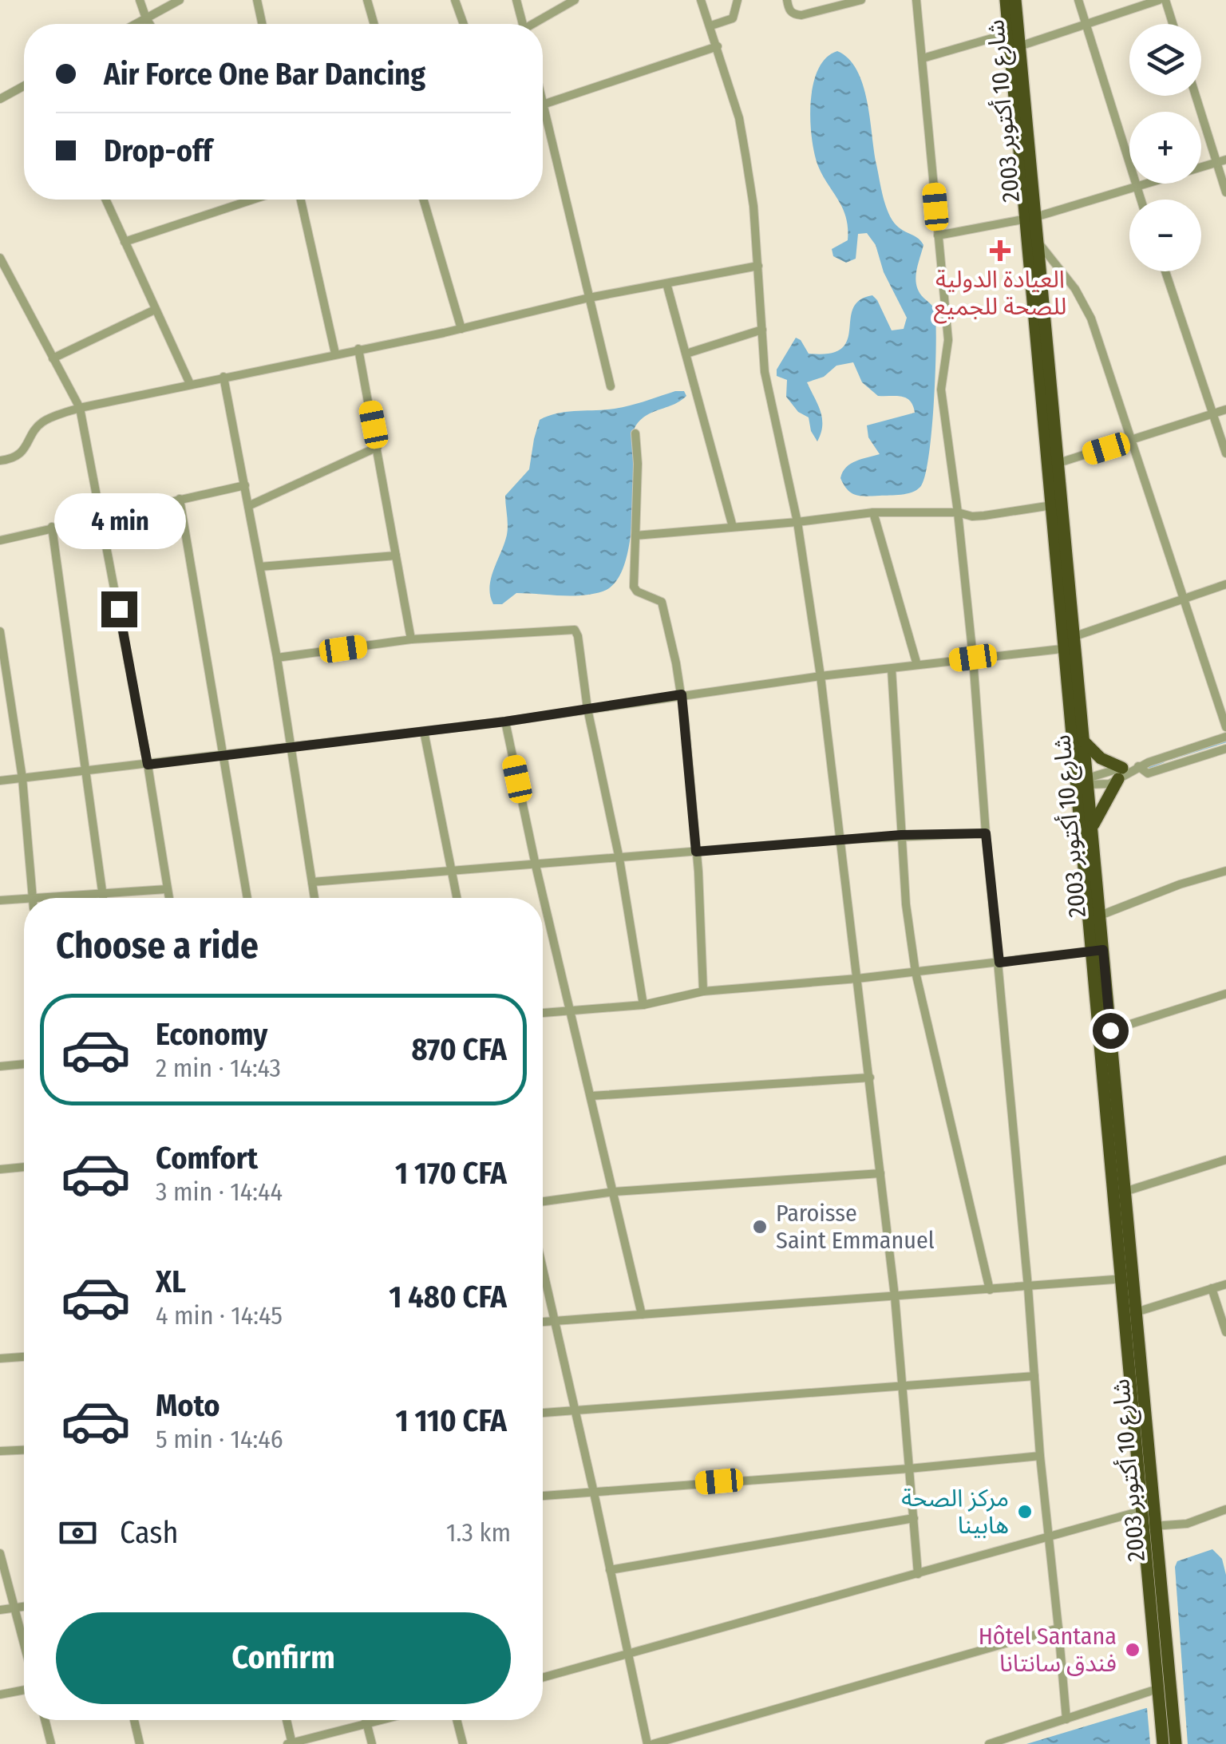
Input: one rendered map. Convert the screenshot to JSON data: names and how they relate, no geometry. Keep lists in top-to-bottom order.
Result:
{
  "streets": {
    "highway": ["شارع 10 أكتوبر 2003"]
  },
  "places": {
    "health": ["العيادة الدولية للصحة للجميع"],
    "other": ["Paroisse Saint Emmanuel", "مركز الصحة هابينا", "Hôtel Santana فندق سانتانا"]
  },
  "page": {
    "map_buttons": ["+", "−"],
    "banner": ["Air Force One Bar Dancing", "Drop-off"],
    "bubble": "4 min",
    "heading": "Choose a ride",
    "list": [
      {
        "name": "Economy",
        "note": "2 min · 14:43",
        "value": "870 CFA"
      },
      {
        "name": "Comfort",
        "note": "3 min · 14:44",
        "value": "1 170 CFA"
      },
      {
        "name": "XL",
        "note": "4 min · 14:45",
        "value": "1 480 CFA"
      },
      {
        "name": "Moto",
        "note": "5 min · 14:46",
        "value": "1 110 CFA"
      }
    ],
    "pay": ["Cash", "1.3 km"],
    "buttons": "Confirm"
  }
}
